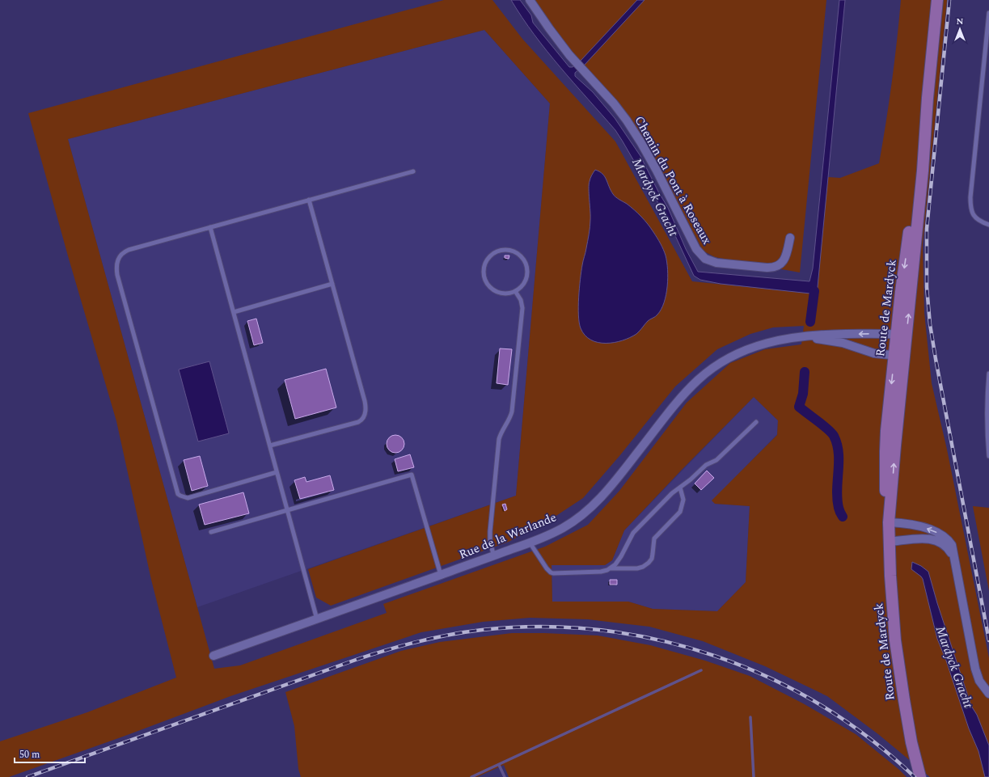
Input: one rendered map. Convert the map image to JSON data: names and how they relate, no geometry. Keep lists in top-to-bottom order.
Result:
{
  "streets": {
    "main road": ["Route de Mardyck"],
    "street": ["Chemin du Pont à Roseaux", "Rue de la Warlande"]
  },
  "crossings": [
    ["Route de Mardyck", "Rue de la Warlande"]
  ],
  "water": ["Mardyck Gracht"],
  "scale_bar": "50 m",
  "north": "top"
}
